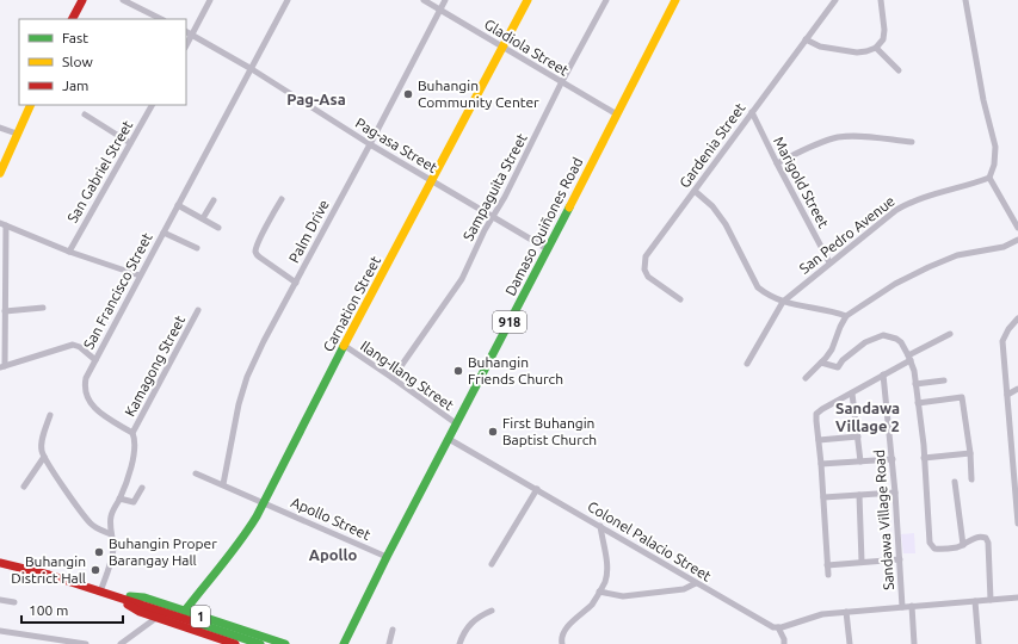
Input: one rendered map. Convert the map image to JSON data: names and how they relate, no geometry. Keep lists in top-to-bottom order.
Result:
{
  "streets": {
    "main road": [
      "Damaso Quiñones Road",
      "Carnation Street",
      "918",
      "1"
    ],
    "street": [
      "Gladiola Street",
      "Pag-asa Street",
      "Gardenia Street",
      "San Gabriel Street",
      "Marigold Street",
      "Sampaguita Street",
      "Palm Drive",
      "San Pedro Avenue",
      "San Francisco Street",
      "Kamagong Street",
      "Ilang-Ilang Street",
      "Apollo Street",
      "Sandawa Village Road",
      "Colonel Palacio Street"
    ]
  },
  "crossings": [
    ["Gladiola Street", "Sampaguita Street"],
    ["Gladiola Street", "Damaso Quiñones Road"],
    ["Gladiola Street", "Palm Drive"],
    ["Gladiola Street", "Carnation Street"],
    ["Pag-asa Street", "Sampaguita Street"],
    ["Pag-asa Street", "Damaso Quiñones Road"],
    ["Pag-asa Street", "Palm Drive"],
    ["Pag-asa Street", "San Francisco Street"],
    ["Pag-asa Street", "Carnation Street"],
    ["Gardenia Street", "Marigold Street"],
    ["Marigold Street", "San Pedro Avenue"],
    ["Sampaguita Street", "Ilang-Ilang Street"],
    ["Damaso Quiñones Road", "Ilang-Ilang Street"],
    ["Damaso Quiñones Road", "Apollo Street"],
    ["Damaso Quiñones Road", "Colonel Palacio Street"],
    ["Palm Drive", "Apollo Street"],
    ["San Francisco Street", "Kamagong Street"],
    ["Carnation Street", "Ilang-Ilang Street"],
    ["Carnation Street", "Apollo Street"],
    ["Carnation Street", "1"]
  ],
  "districts": ["Pag-Asa", "Sandawa Village 2", "Apollo"],
  "places": [
    "Buhangin Community Center",
    "Buhangin Friends Church",
    "First Buhangin Baptist Church",
    "Buhangin Proper Barangay Hall",
    "Buhangin District Hall"
  ],
  "legend": ["Fast", "Slow", "Jam"],
  "scale_bar": "100 m"
}
